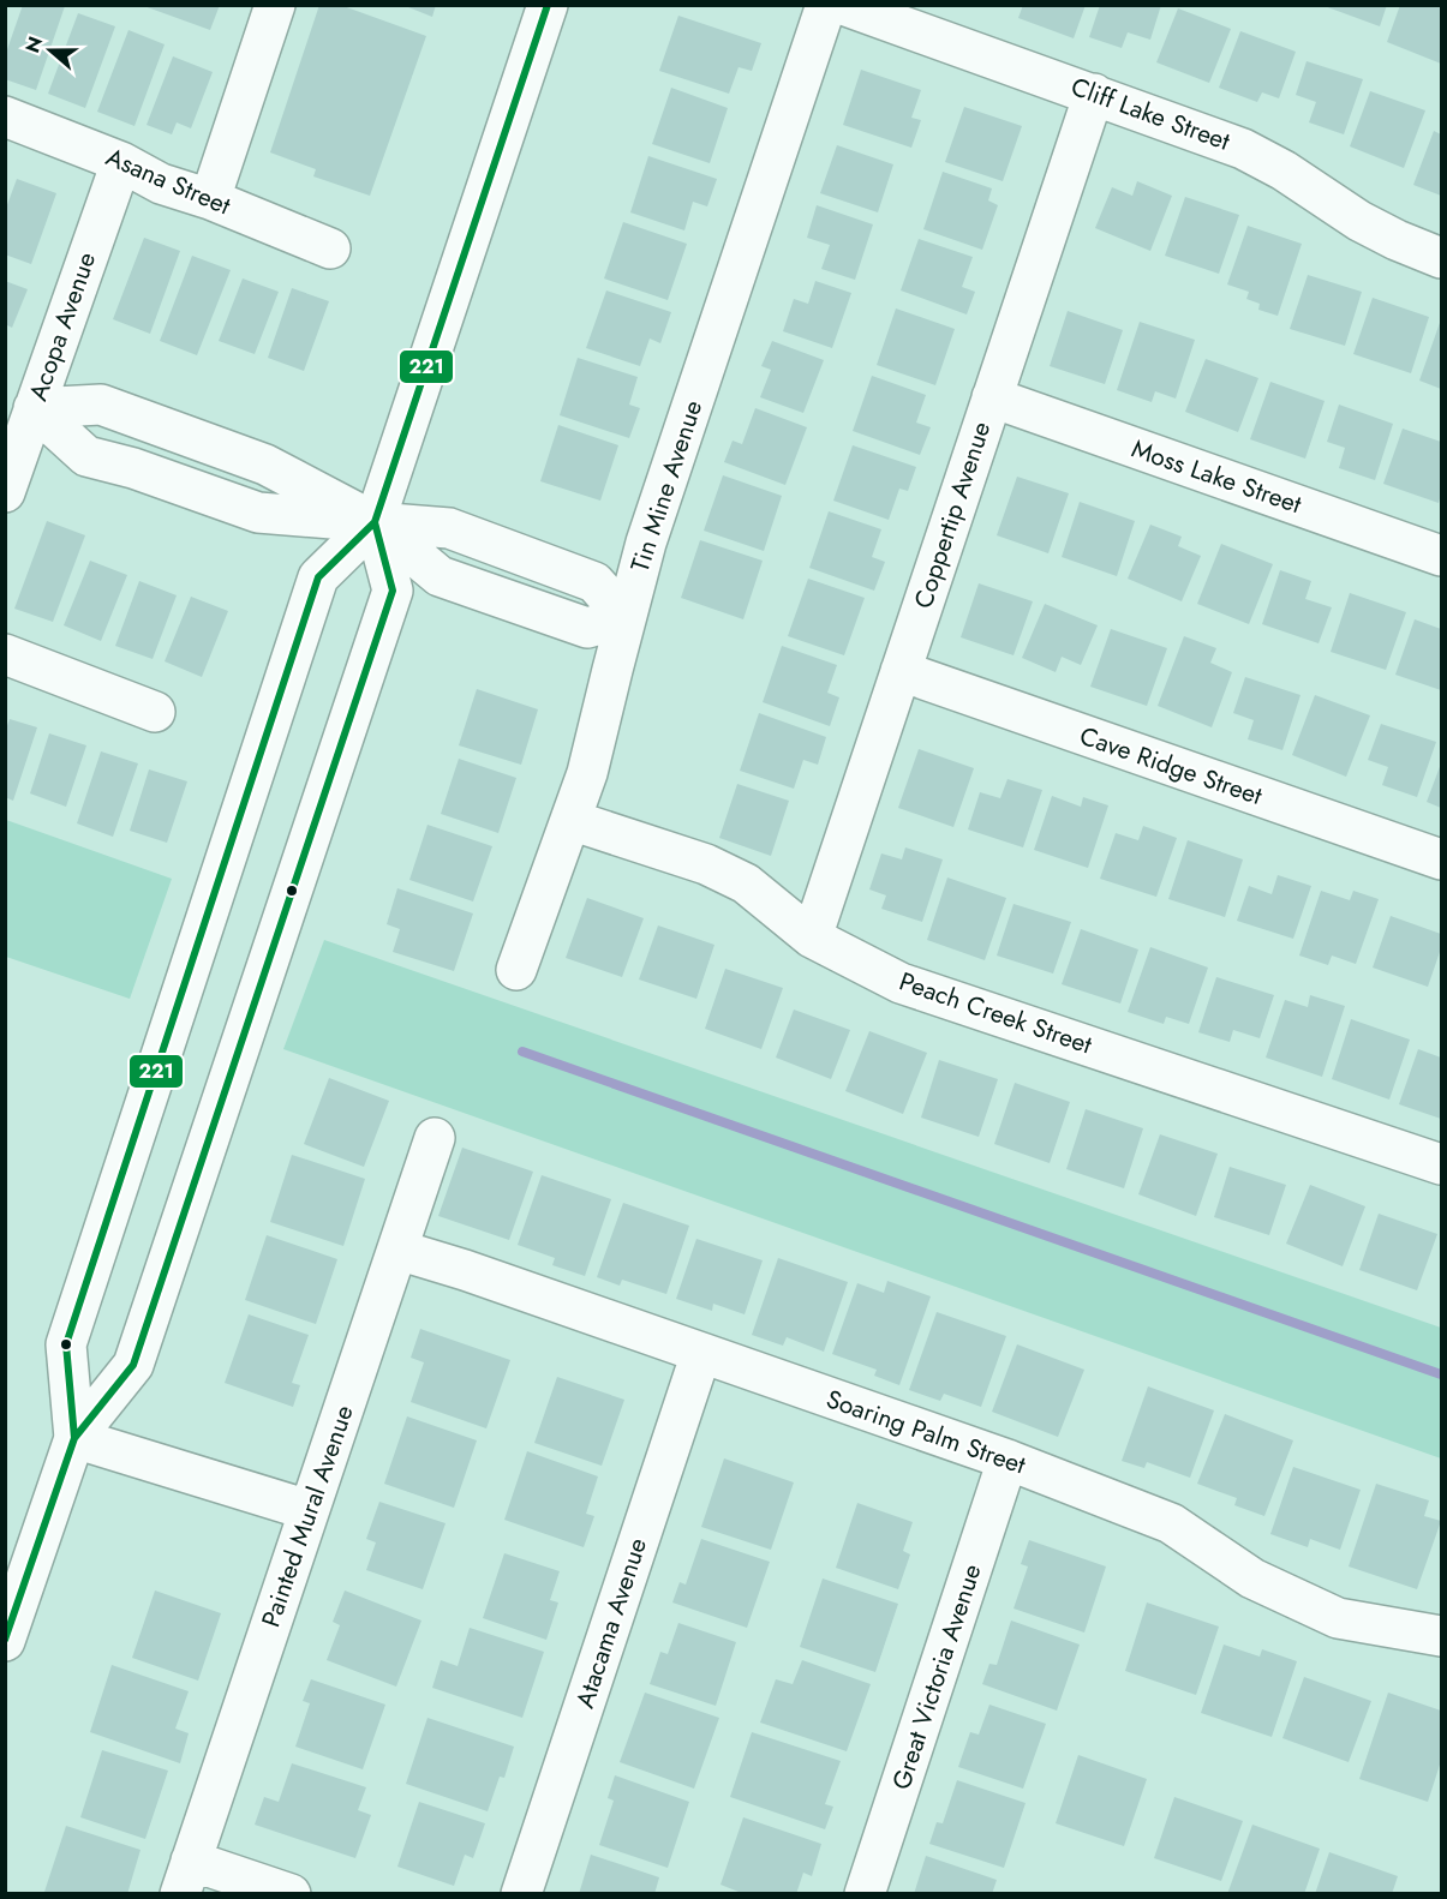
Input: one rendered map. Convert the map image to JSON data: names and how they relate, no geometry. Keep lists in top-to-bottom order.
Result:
{
  "streets": {
    "street": [
      "Cliff Lake Street",
      "Asana Street",
      "Acopa Avenue",
      "Moss Lake Street",
      "Tin Mine Avenue",
      "Coppertip Avenue",
      "Cave Ridge Street",
      "Peach Creek Street",
      "Soaring Palm Street",
      "Painted Mural Avenue",
      "Atacama Avenue",
      "Great Victoria Avenue"
    ]
  },
  "crossings": [
    ["Cliff Lake Street", "Coppertip Avenue"],
    ["Asana Street", "Acopa Avenue"],
    ["Moss Lake Street", "Coppertip Avenue"],
    ["Tin Mine Avenue", "Peach Creek Street"],
    ["Coppertip Avenue", "Cave Ridge Street"],
    ["Coppertip Avenue", "Peach Creek Street"],
    ["Soaring Palm Street", "Painted Mural Avenue"],
    ["Soaring Palm Street", "Atacama Avenue"],
    ["Soaring Palm Street", "Great Victoria Avenue"]
  ],
  "lines": ["transit line 221"],
  "north": "left"
}
